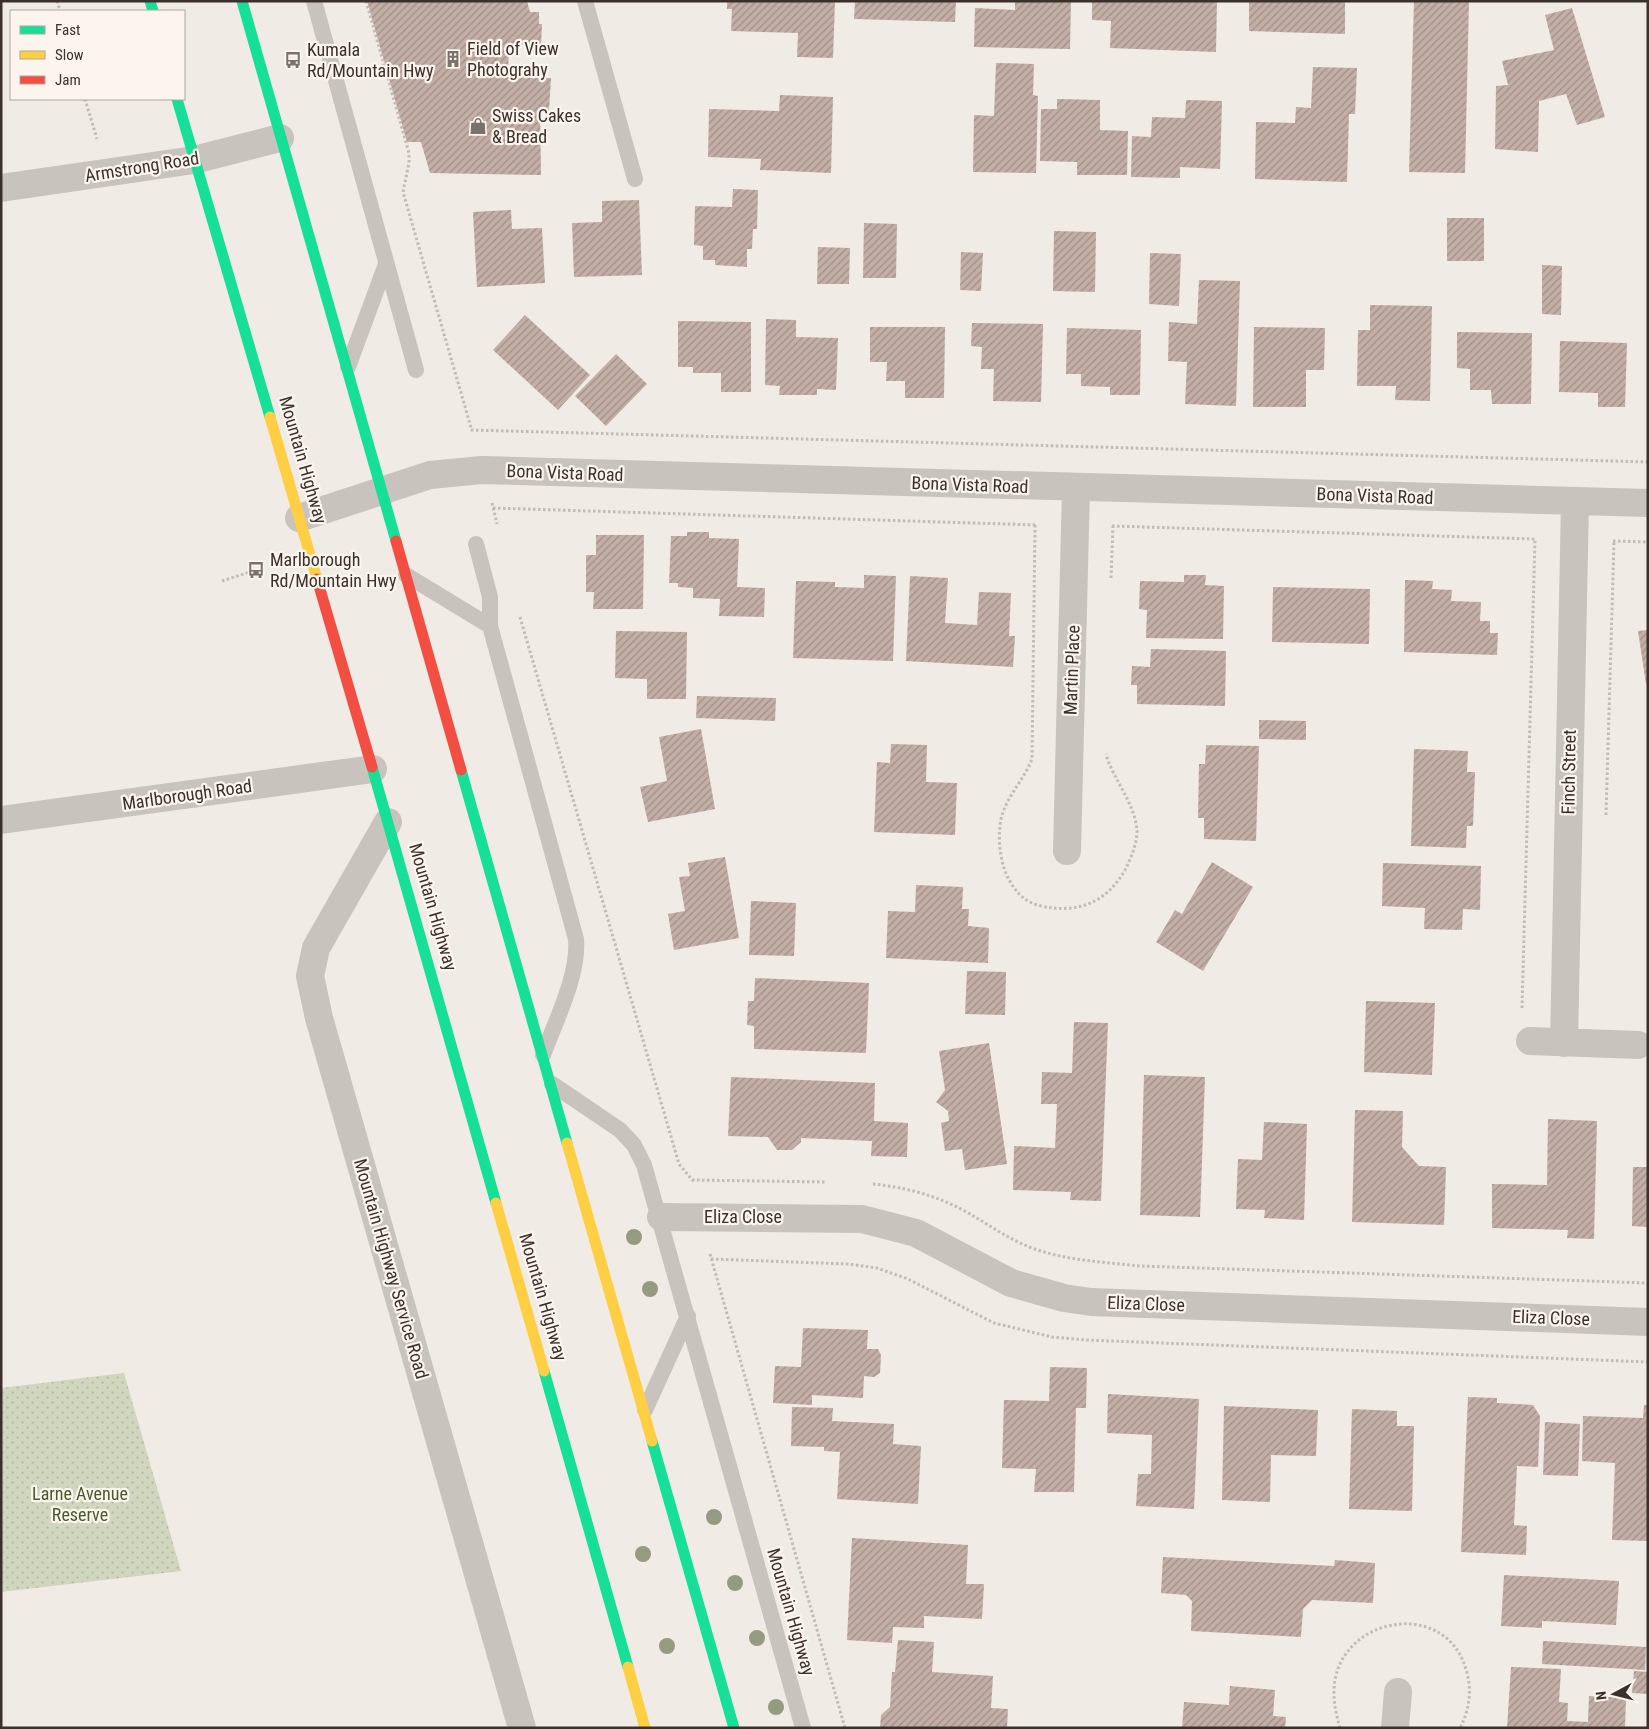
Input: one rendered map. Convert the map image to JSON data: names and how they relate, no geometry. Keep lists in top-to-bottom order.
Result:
{
  "streets": {
    "main road": ["Mountain Highway"],
    "street": [
      "Armstrong Road",
      "Bona Vista Road",
      "Martin Place",
      "Finch Street",
      "Marlborough Road",
      "Eliza Close",
      "Mountain Highway Service Road"
    ]
  },
  "crossings": [
    ["Armstrong Road", "Mountain Highway"],
    ["Mountain Highway", "Bona Vista Road"],
    ["Mountain Highway", "Marlborough Road"],
    ["Mountain Highway", "Eliza Close"],
    ["Mountain Highway", "Mountain Highway Service Road"],
    ["Bona Vista Road", "Martin Place"],
    ["Bona Vista Road", "Finch Street"]
  ],
  "parks": ["Larne Avenue Reserve"],
  "places": {
    "building": ["Field of View Photograhy"],
    "bus stop": ["Kumala Rd/Mountain Hwy", "Marlborough Rd/Mountain Hwy"],
    "shop": ["Swiss Cakes & Bread"]
  },
  "legend": ["Fast", "Slow", "Jam"],
  "north": "left"
}
